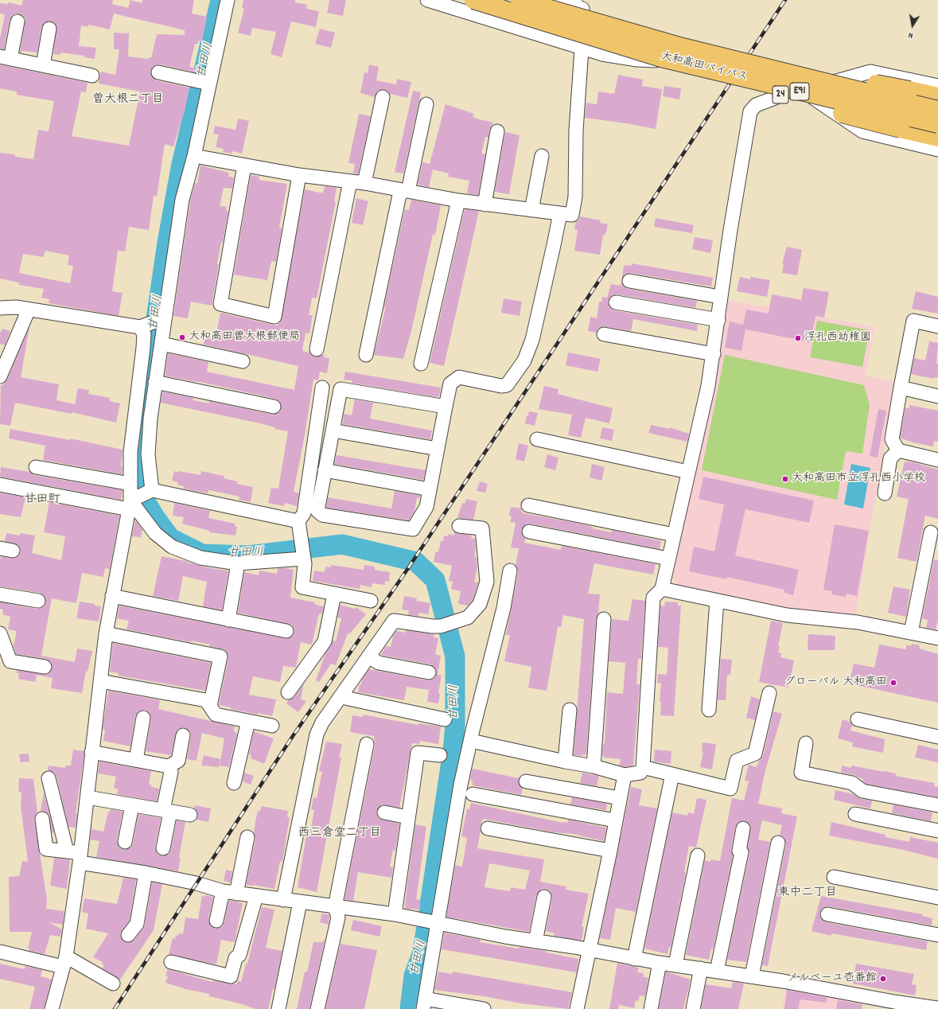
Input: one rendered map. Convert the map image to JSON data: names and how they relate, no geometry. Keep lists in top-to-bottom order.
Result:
{
  "streets": {
    "highway": ["大和高田バイパス", "E91", "24"]
  },
  "crossings": [
    ["大和高田バイパス", "24"]
  ],
  "districts": [
    "曽大根二丁目",
    "甘田町",
    "西三倉堂二丁目",
    "東中二丁目"
  ],
  "water": ["甘田川"],
  "places": [
    "大和高田曽大根郵便局",
    "浮孔西幼稚園",
    "大和高田市立浮孔西小学校",
    "グローバル 大和高田",
    "メルベーユ壱番館"
  ],
  "north": "bottom"
}
